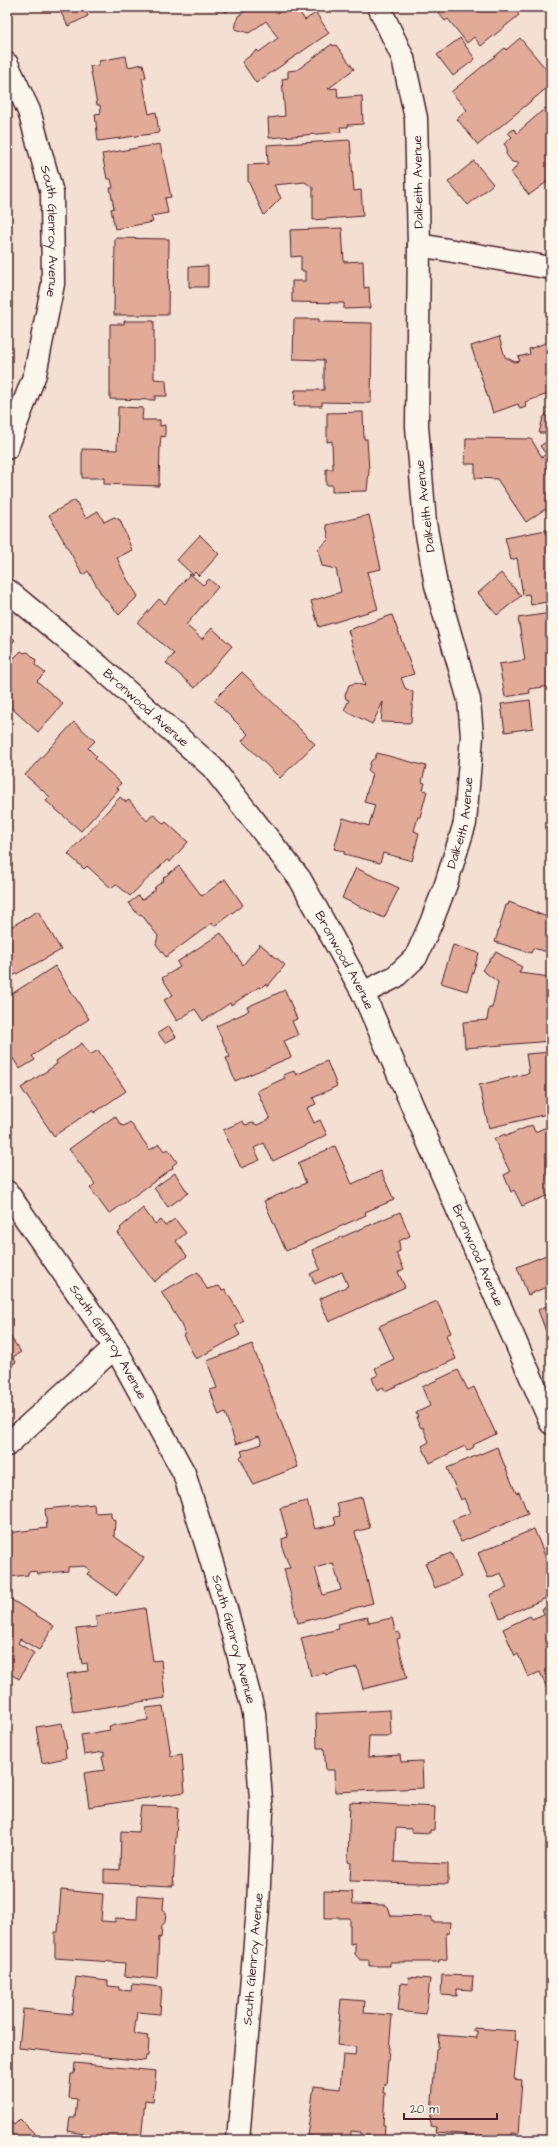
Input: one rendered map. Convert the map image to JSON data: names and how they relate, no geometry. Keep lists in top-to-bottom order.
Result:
{
  "streets": {
    "street": ["Dalkeith Avenue", "South Glenroy Avenue", "Bronwood Avenue"]
  },
  "crossings": [
    ["Dalkeith Avenue", "Bronwood Avenue"]
  ],
  "scale_bar": "20 m"
}
